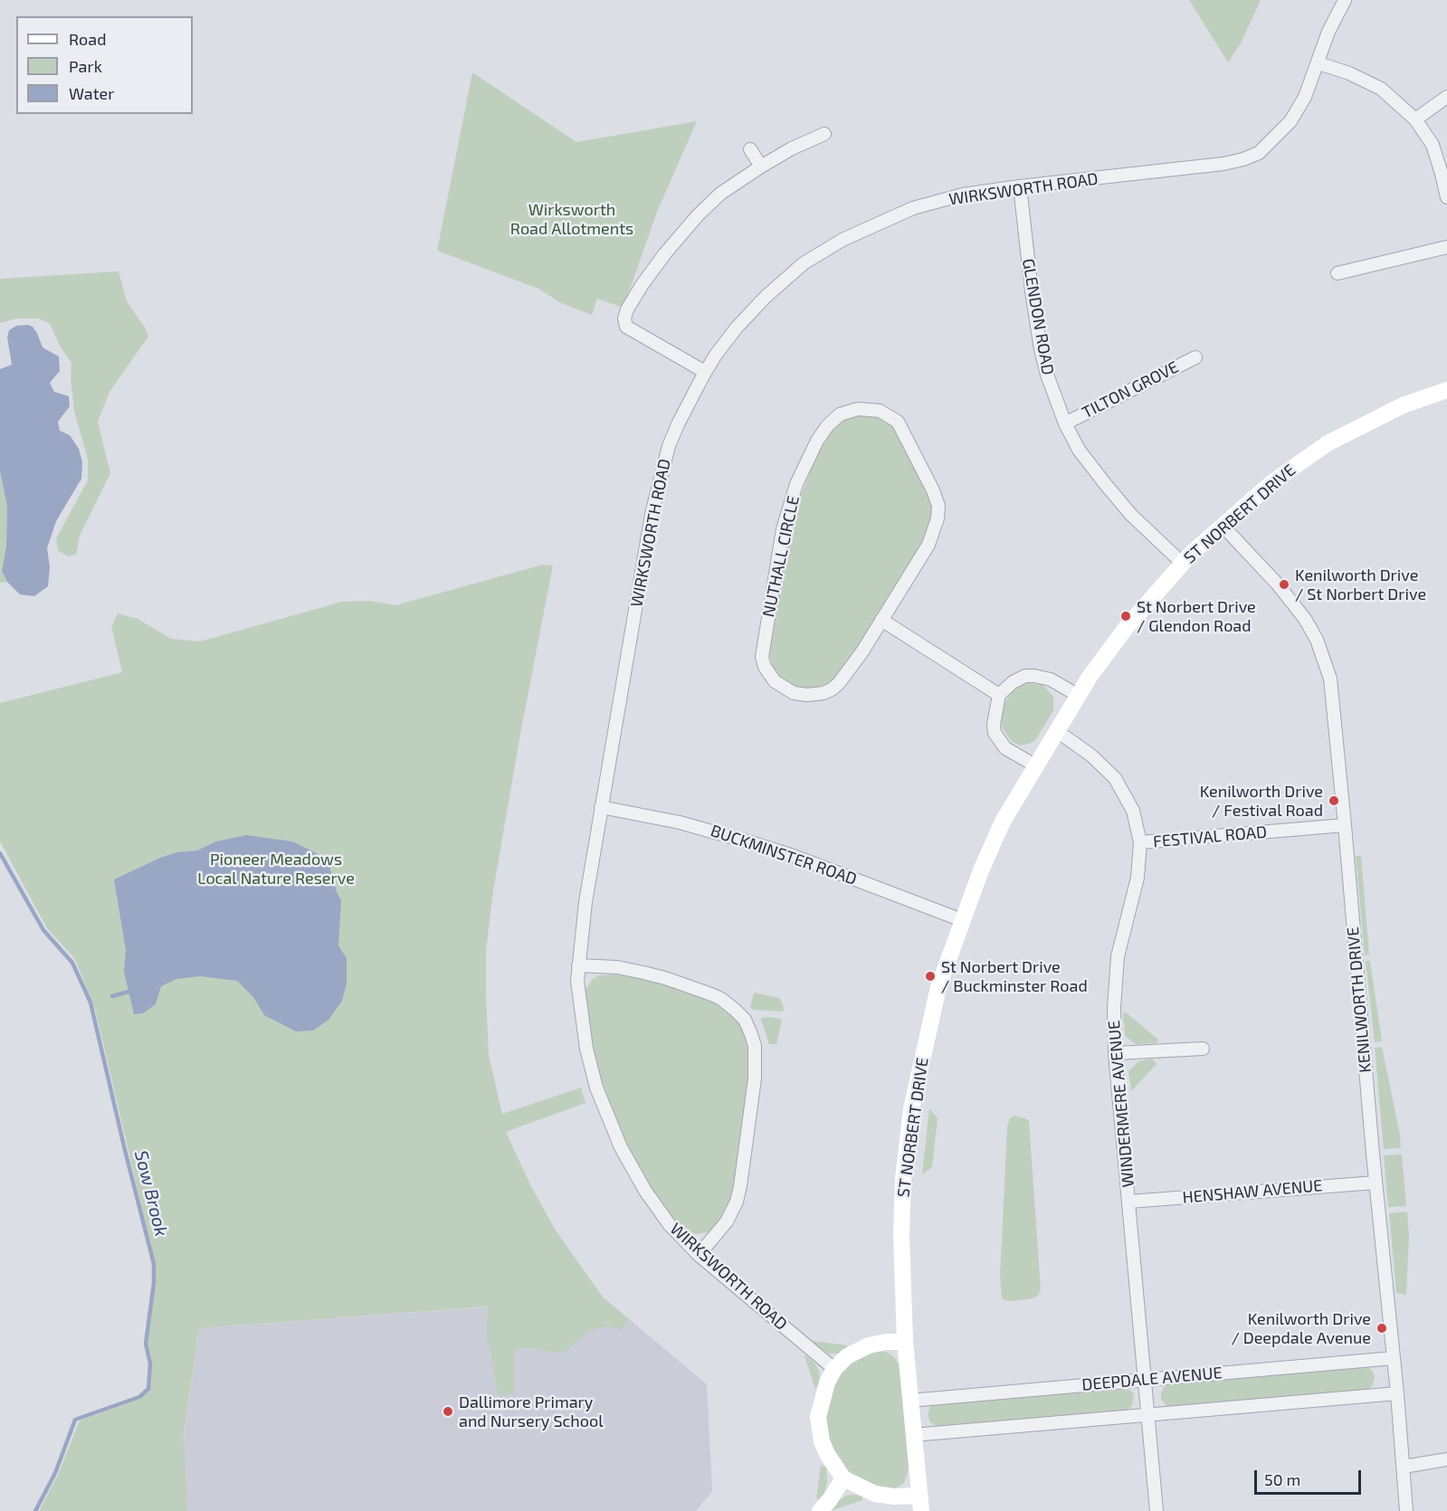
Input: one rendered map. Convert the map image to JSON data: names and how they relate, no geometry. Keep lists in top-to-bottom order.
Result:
{
  "streets": {
    "street": [
      "WIRKSWORTH ROAD",
      "GLENDON ROAD",
      "TILTON GROVE",
      "ST NORBERT DRIVE",
      "NUTHALL CIRCLE",
      "FESTIVAL ROAD",
      "BUCKMINSTER ROAD",
      "KENILWORTH DRIVE",
      "WINDERMERE AVENUE",
      "HENSHAW AVENUE",
      "DEEPDALE AVENUE"
    ]
  },
  "crossings": [
    ["WIRKSWORTH ROAD", "GLENDON ROAD"],
    ["WIRKSWORTH ROAD", "BUCKMINSTER ROAD"],
    ["GLENDON ROAD", "TILTON GROVE"],
    ["GLENDON ROAD", "ST NORBERT DRIVE"],
    ["ST NORBERT DRIVE", "BUCKMINSTER ROAD"],
    ["ST NORBERT DRIVE", "KENILWORTH DRIVE"],
    ["ST NORBERT DRIVE", "WINDERMERE AVENUE"],
    ["ST NORBERT DRIVE", "DEEPDALE AVENUE"],
    ["FESTIVAL ROAD", "KENILWORTH DRIVE"],
    ["FESTIVAL ROAD", "WINDERMERE AVENUE"],
    ["KENILWORTH DRIVE", "HENSHAW AVENUE"],
    ["KENILWORTH DRIVE", "DEEPDALE AVENUE"],
    ["WINDERMERE AVENUE", "HENSHAW AVENUE"],
    ["WINDERMERE AVENUE", "DEEPDALE AVENUE"]
  ],
  "water": ["Sow Brook"],
  "parks": ["Wirksworth Road Allotments", "Pioneer Meadows Local Nature Reserve"],
  "places": [
    "Kenilworth Drive / St Norbert Drive",
    "St Norbert Drive / Glendon Road",
    "Kenilworth Drive / Festival Road",
    "St Norbert Drive / Buckminster Road",
    "Kenilworth Drive / Deepdale Avenue",
    "Dallimore Primary and Nursery School"
  ],
  "legend": ["Road", "Park", "Water"],
  "scale_bar": "50 m"
}
